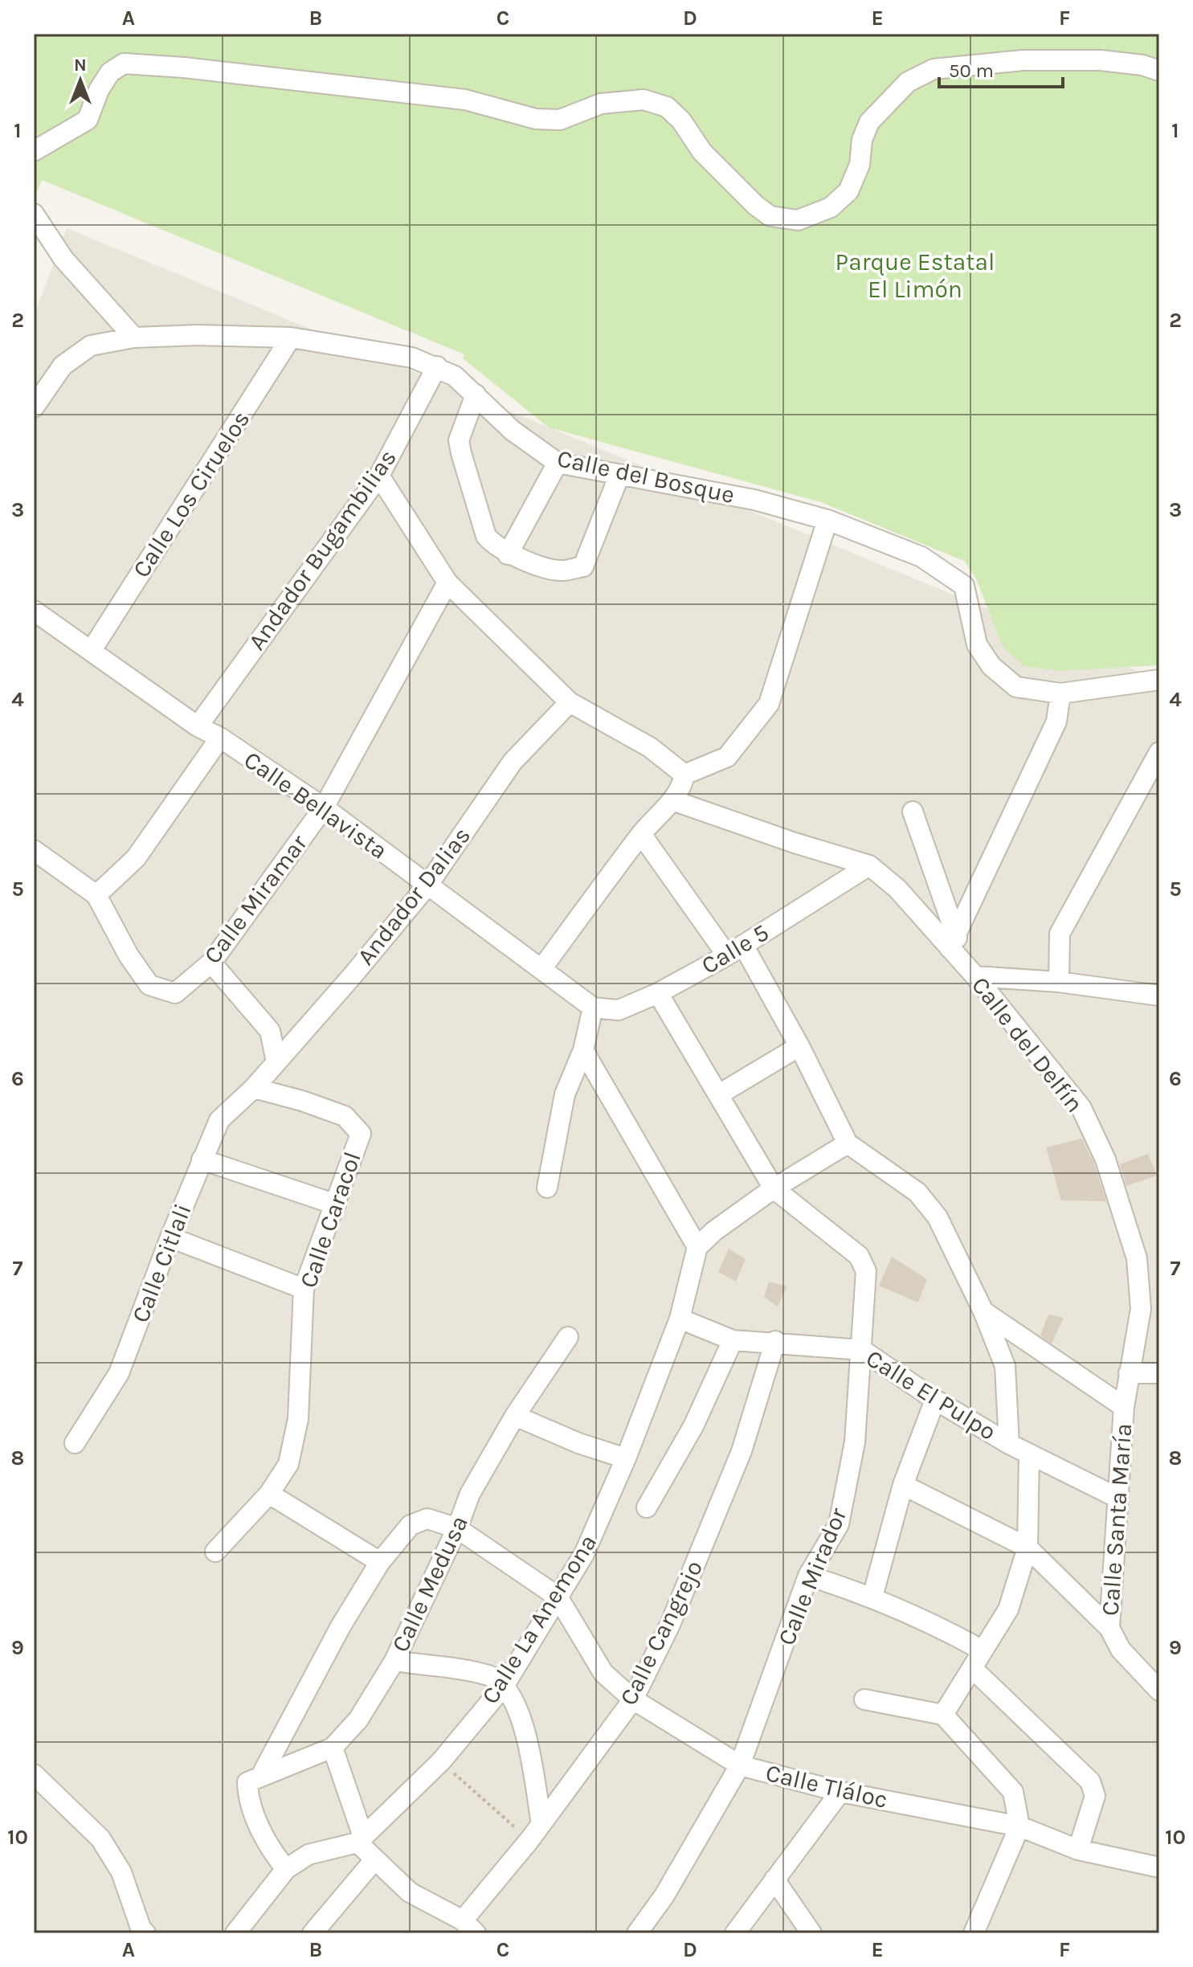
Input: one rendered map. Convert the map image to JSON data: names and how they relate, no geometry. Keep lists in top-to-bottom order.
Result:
{
  "streets": {
    "street": [
      "Calle del Bosque",
      "Calle Los Ciruelos",
      "Andador Bugambilias",
      "Calle Bellavista",
      "Andador Dalias",
      "Calle Miramar",
      "Calle 5",
      "Calle del Delfín",
      "Calle Caracol",
      "Calle Citlali",
      "Calle El Pulpo",
      "Calle Santa María",
      "Calle Mirador",
      "Calle Medusa",
      "Calle La Anemona",
      "Calle Cangrejo",
      "Calle Tláloc"
    ]
  },
  "crossings": [
    ["Calle del Bosque", "Calle Los Ciruelos"],
    ["Calle del Bosque", "Andador Bugambilias"],
    ["Calle Los Ciruelos", "Calle Bellavista"],
    ["Andador Bugambilias", "Calle Bellavista"],
    ["Calle Bellavista", "Andador Dalias"],
    ["Calle Bellavista", "Calle Miramar"],
    ["Calle Bellavista", "Calle 5"],
    ["Andador Dalias", "Calle Caracol"],
    ["Andador Dalias", "Calle Citlali"],
    ["Calle 5", "Calle del Delfín"],
    ["Calle del Delfín", "Calle Santa María"],
    ["Calle Caracol", "Calle Citlali"],
    ["Calle El Pulpo", "Calle Santa María"],
    ["Calle El Pulpo", "Calle Mirador"],
    ["Calle El Pulpo", "Calle La Anemona"],
    ["Calle El Pulpo", "Calle Cangrejo"],
    ["Calle Mirador", "Calle Tláloc"],
    ["Calle La Anemona", "Calle Tláloc"],
    ["Calle Cangrejo", "Calle Tláloc"]
  ],
  "parks": ["Parque Estatal El Limón"],
  "scale_bar": "50 m",
  "north": "top",
  "grid": {
    "columns": [
      "A",
      "B",
      "C",
      "D",
      "E",
      "F"
    ],
    "rows": [
      "1",
      "2",
      "3",
      "4",
      "5",
      "6",
      "7",
      "8",
      "9",
      "10"
    ]
  }
}
